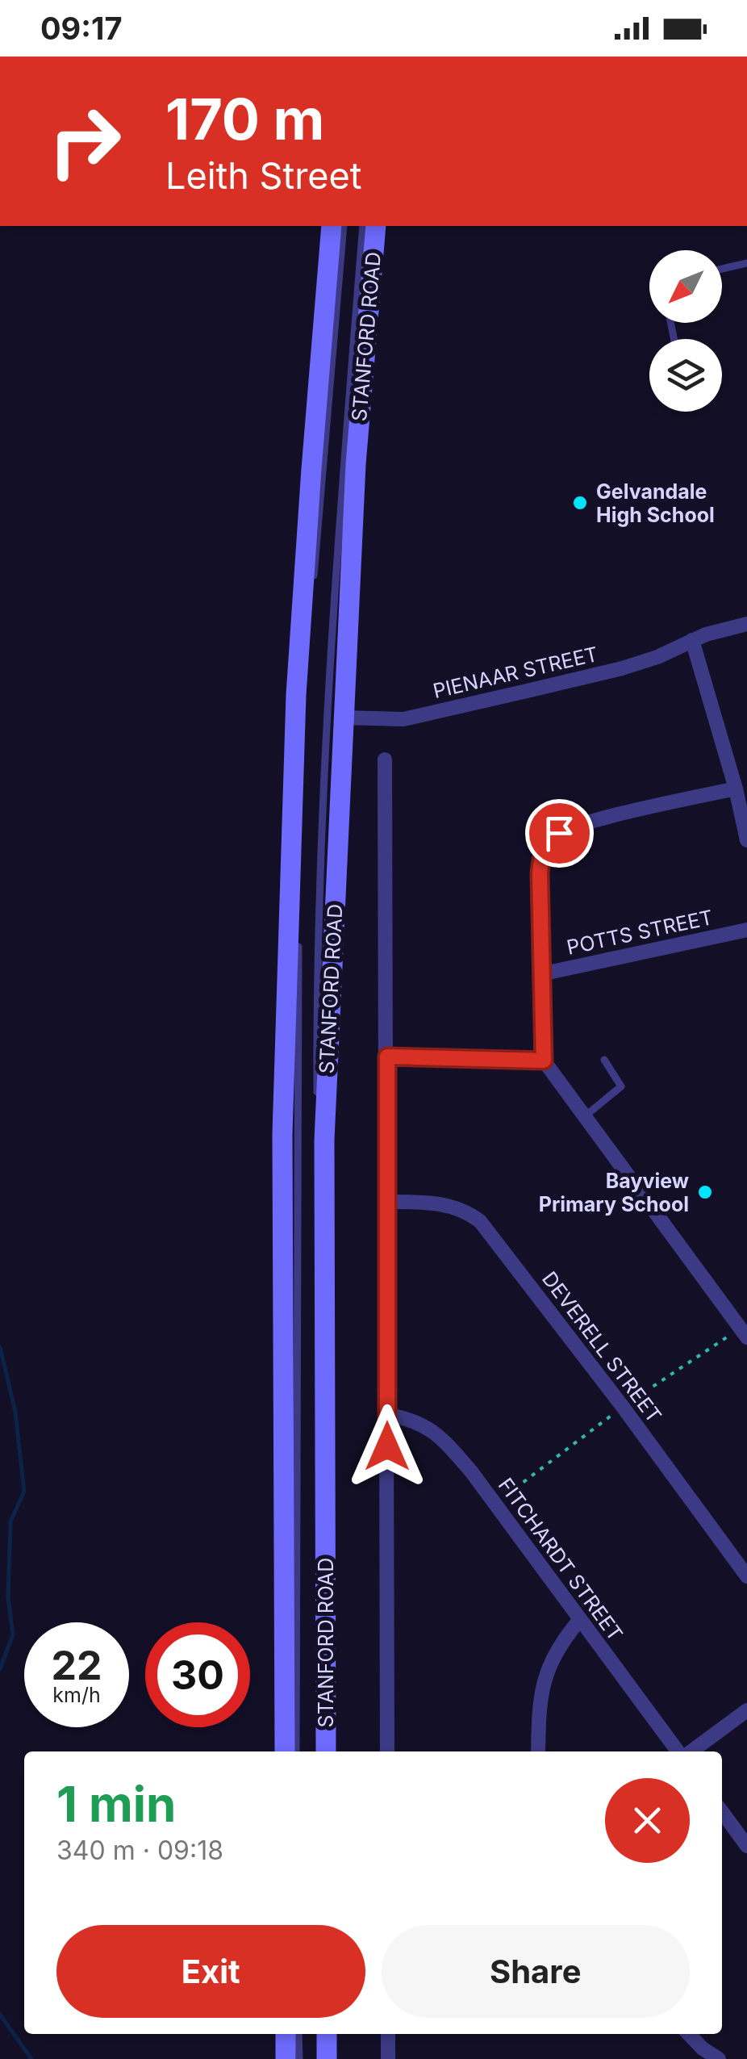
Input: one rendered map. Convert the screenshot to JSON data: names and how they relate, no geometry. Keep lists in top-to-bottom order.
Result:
{
  "streets": {
    "main road": ["STANFORD ROAD"],
    "street": [
      "PIENAAR STREET",
      "POTTS STREET",
      "DEVERELL STREET",
      "FITCHARDT STREET"
    ]
  },
  "crossings": [
    ["STANFORD ROAD", "PIENAAR STREET"]
  ],
  "places": ["Gelvandale High School", "Bayview Primary School"],
  "north": "bottom left",
  "page": {
    "status": "09:17",
    "turn": ["170 m", "Leith Street"],
    "speed": "22 km/h",
    "limit": "30",
    "heading": ["1 min", "340 m · 09:18"],
    "buttons": ["Exit", "Share"]
  }
}
